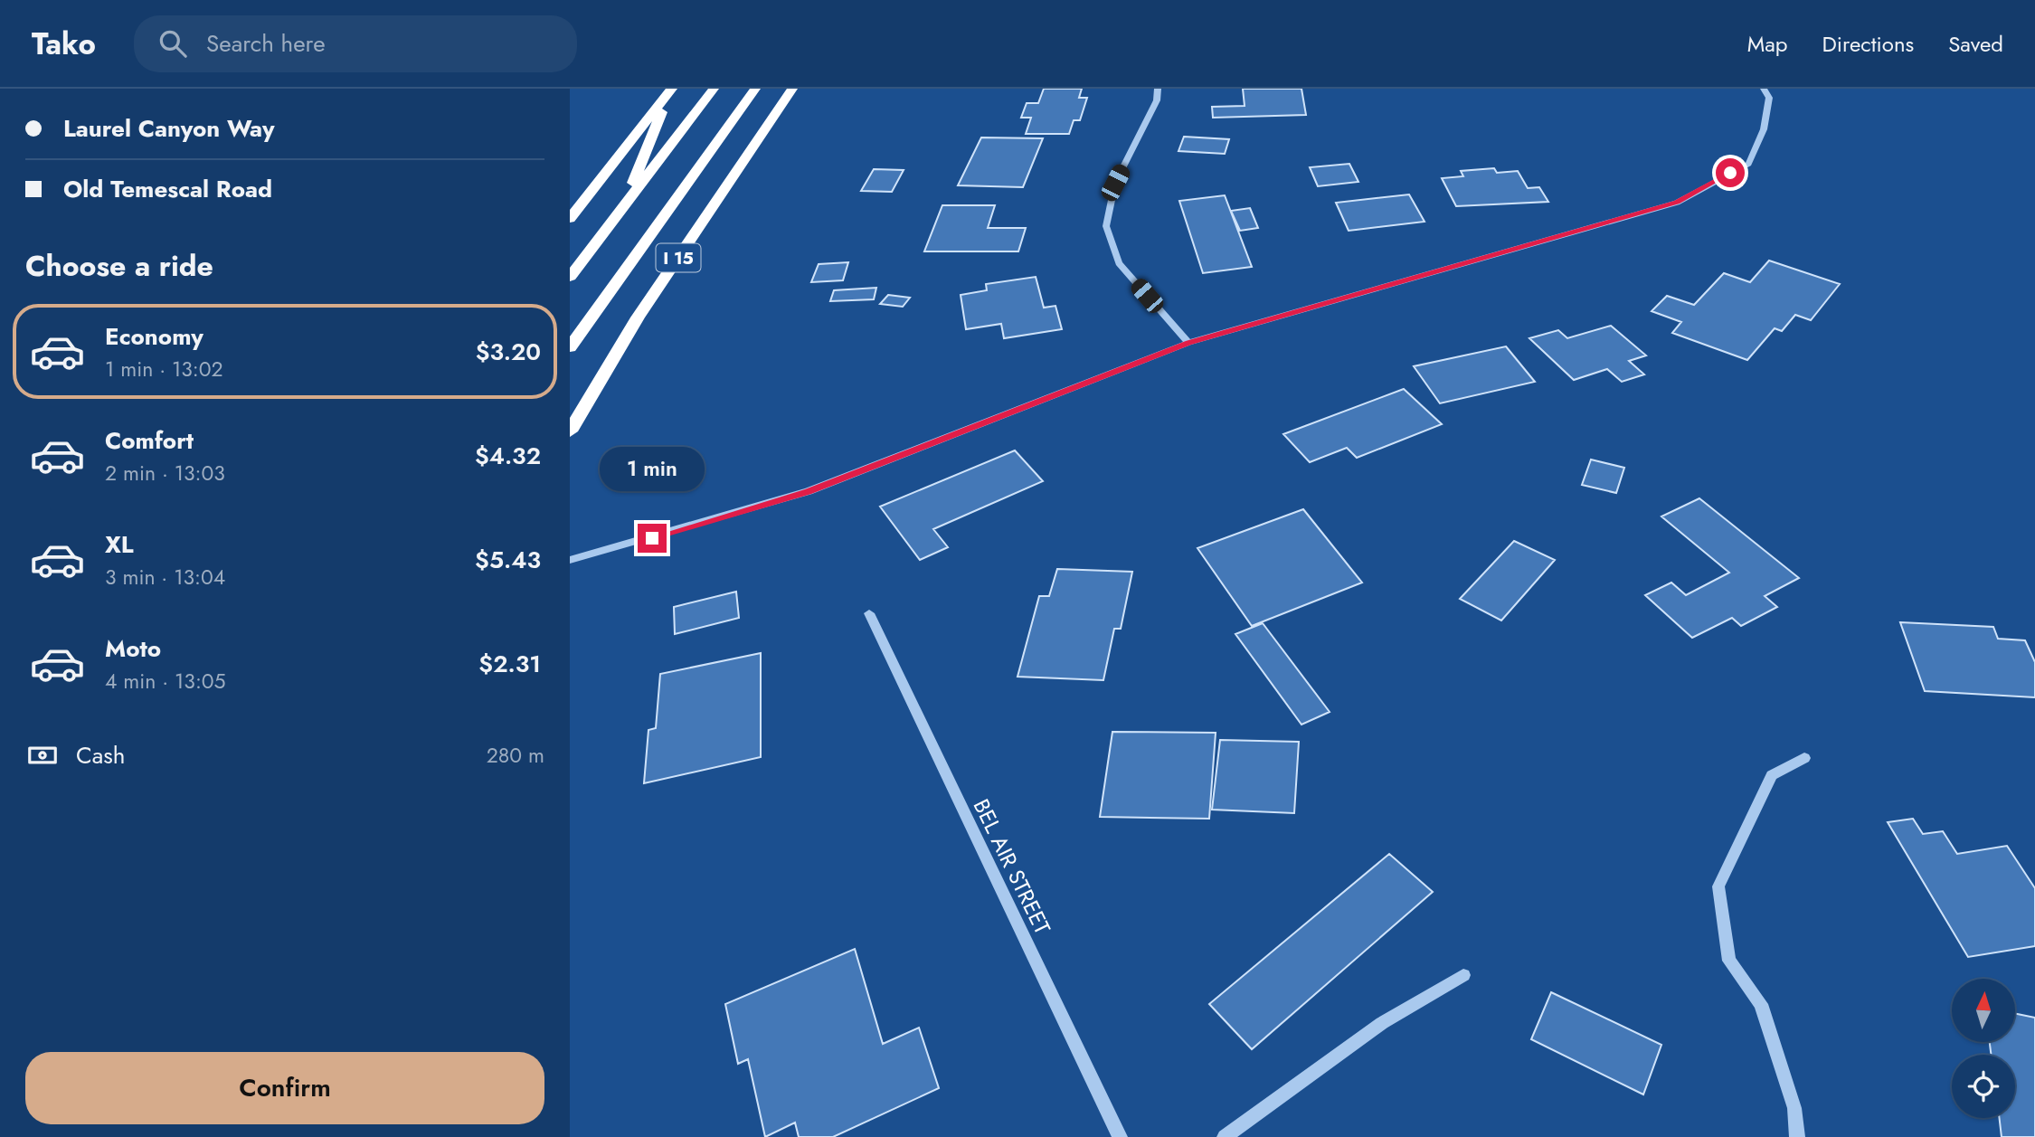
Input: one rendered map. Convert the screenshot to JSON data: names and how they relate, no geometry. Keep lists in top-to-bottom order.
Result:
{
  "streets": {
    "highway": ["I 15"],
    "street": ["BEL AIR STREET"]
  },
  "north": "top",
  "page": {
    "header": "Tako",
    "search": "Search here",
    "nav": ["Map", "Directions", "Saved"],
    "banner": ["Laurel Canyon Way", "Old Temescal Road"],
    "heading": "Choose a ride",
    "list": [
      {
        "name": "Economy",
        "note": "1 min · 13:02",
        "value": "$3.20"
      },
      {
        "name": "Comfort",
        "note": "2 min · 13:03",
        "value": "$4.32"
      },
      {
        "name": "XL",
        "note": "3 min · 13:04",
        "value": "$5.43"
      },
      {
        "name": "Moto",
        "note": "4 min · 13:05",
        "value": "$2.31"
      }
    ],
    "bubble": "1 min",
    "pay": ["Cash", "280 m"],
    "buttons": "Confirm"
  }
}
